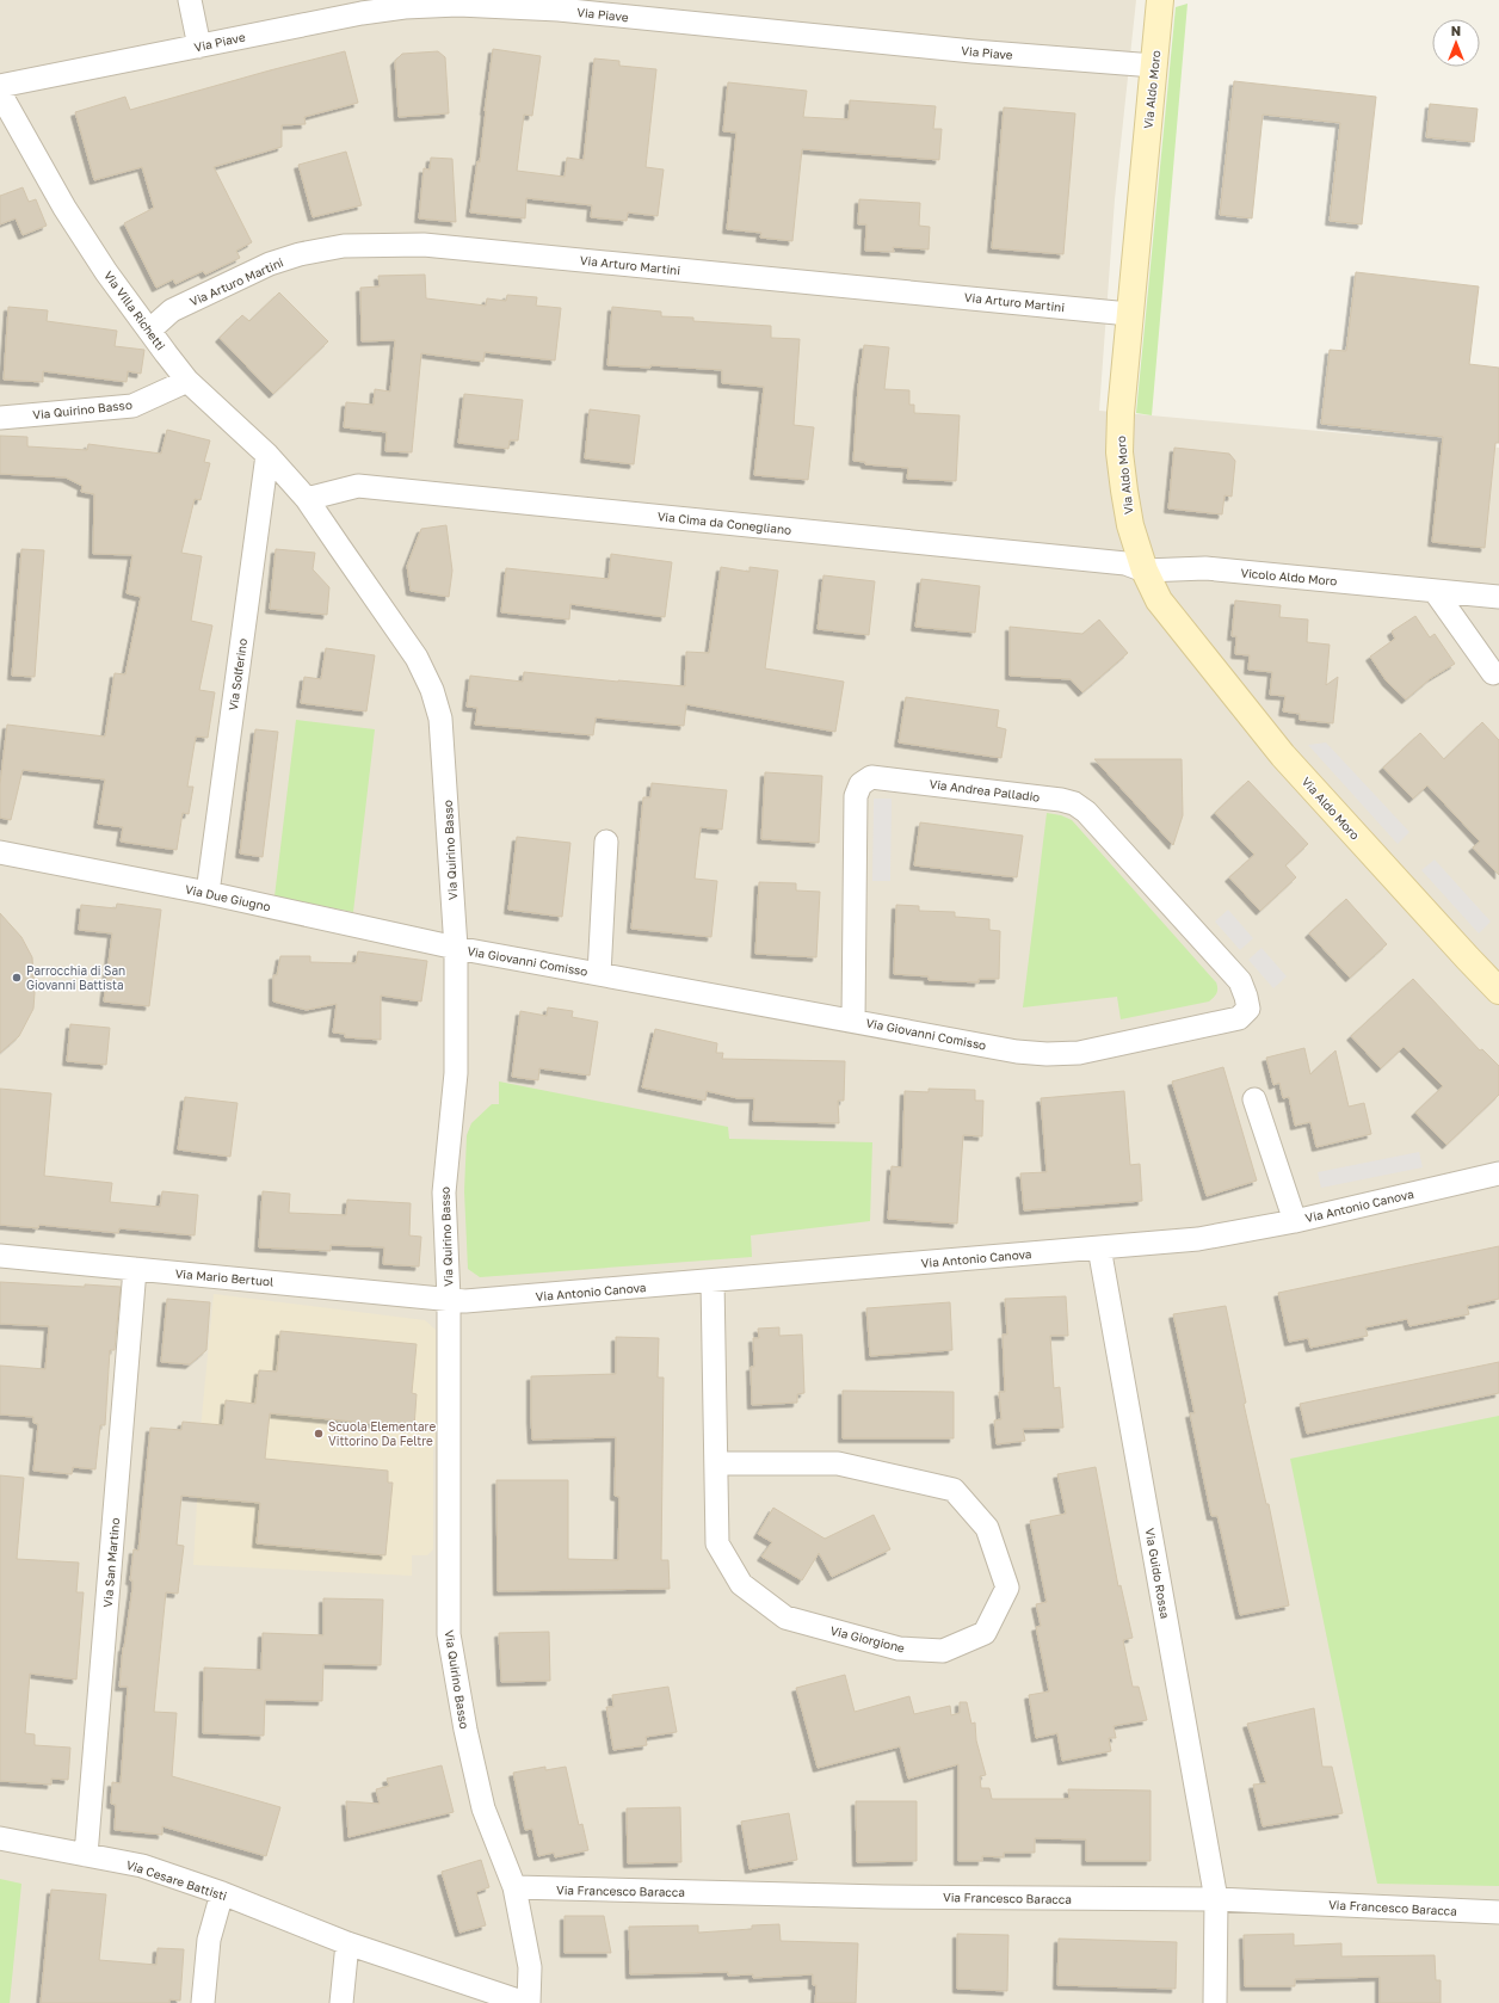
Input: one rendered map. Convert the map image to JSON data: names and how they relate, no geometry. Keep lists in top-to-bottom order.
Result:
{
  "streets": {
    "street": [
      "Via Piave",
      "Via Aldo Moro",
      "Via Arturo Martini",
      "Via Villa Richetti",
      "Via Quirino Basso",
      "Via Cima da Conegliano",
      "Vicolo Aldo Moro",
      "Via Solferino",
      "Via Andrea Palladio",
      "Via Due Giugno",
      "Via Giovanni Comisso",
      "Via Antonio Canova",
      "Via Mario Bertuol",
      "Via San Martino",
      "Via Guido Rossa",
      "Via Giorgione",
      "Via Cesare Battisti",
      "Via Francesco Baracca"
    ]
  },
  "crossings": [
    ["Via Piave", "Via Aldo Moro"],
    ["Via Aldo Moro", "Via Arturo Martini"],
    ["Via Aldo Moro", "Via Cima da Conegliano"],
    ["Via Aldo Moro", "Vicolo Aldo Moro"],
    ["Via Arturo Martini", "Via Villa Richetti"],
    ["Via Villa Richetti", "Via Quirino Basso"],
    ["Via Villa Richetti", "Via Cima da Conegliano"],
    ["Via Villa Richetti", "Via Solferino"],
    ["Via Quirino Basso", "Via Cima da Conegliano"],
    ["Via Quirino Basso", "Via Due Giugno"],
    ["Via Quirino Basso", "Via Giovanni Comisso"],
    ["Via Quirino Basso", "Via Antonio Canova"],
    ["Via Quirino Basso", "Via Mario Bertuol"],
    ["Via Quirino Basso", "Via Francesco Baracca"],
    ["Via Cima da Conegliano", "Vicolo Aldo Moro"],
    ["Via Solferino", "Via Due Giugno"],
    ["Via Andrea Palladio", "Via Giovanni Comisso"],
    ["Via Due Giugno", "Via Giovanni Comisso"],
    ["Via Antonio Canova", "Via Mario Bertuol"],
    ["Via Antonio Canova", "Via Guido Rossa"],
    ["Via Antonio Canova", "Via Giorgione"],
    ["Via Mario Bertuol", "Via San Martino"],
    ["Via San Martino", "Via Cesare Battisti"],
    ["Via Guido Rossa", "Via Francesco Baracca"]
  ],
  "places": ["Parrocchia di San Giovanni Battista", "Scuola Elementare Vittorino Da Feltre"],
  "north": "top"
}
